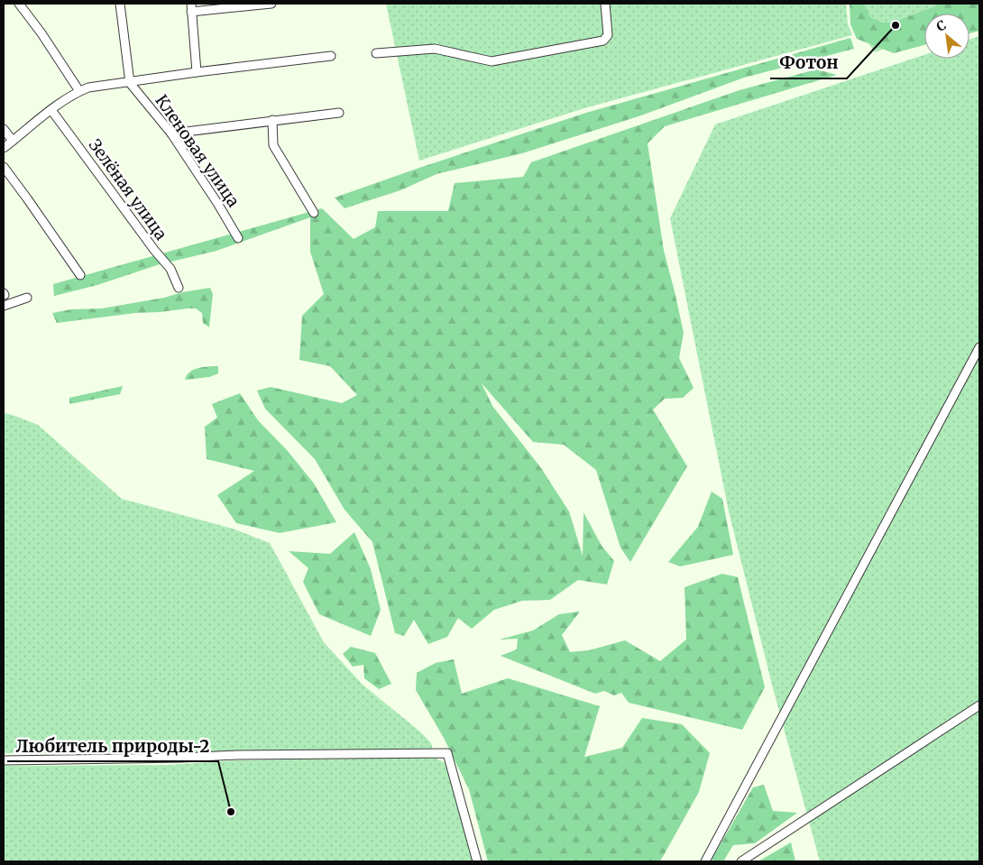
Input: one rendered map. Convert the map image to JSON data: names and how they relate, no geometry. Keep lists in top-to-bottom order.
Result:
{
  "streets": {
    "street": ["Кленовая улица", "Зелёная улица"]
  },
  "places": ["Фотон", "Любитель природы-2"],
  "north": "top left"
}
